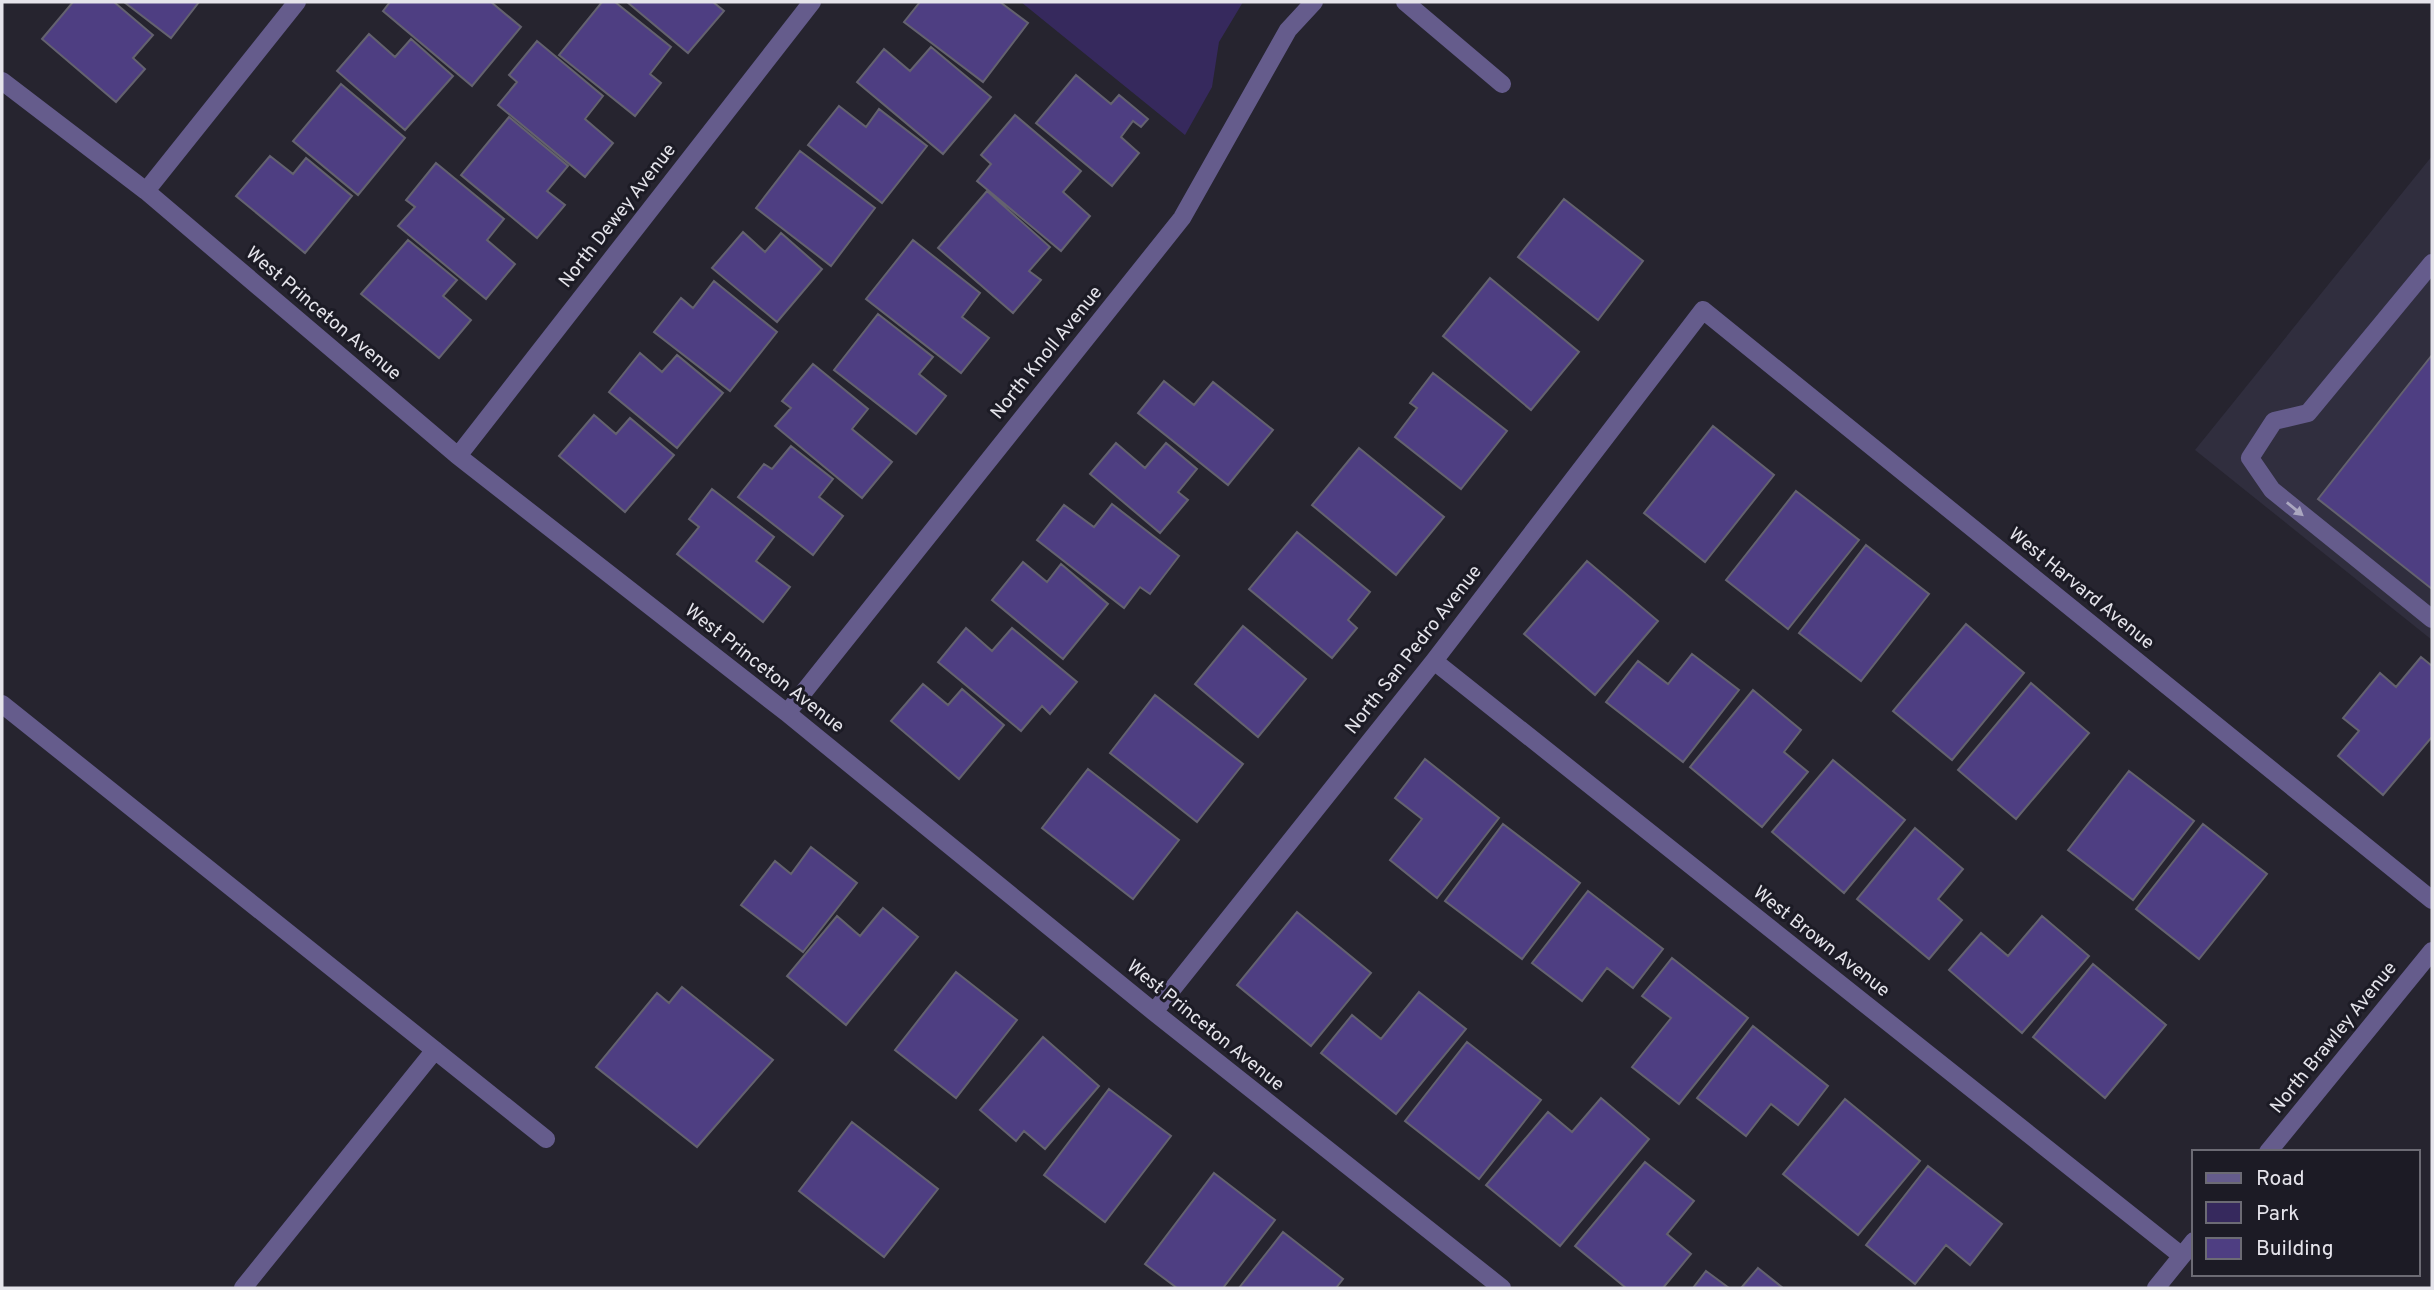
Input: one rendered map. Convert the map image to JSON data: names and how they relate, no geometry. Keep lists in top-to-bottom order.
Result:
{
  "streets": {
    "street": [
      "North Dewey Avenue",
      "West Princeton Avenue",
      "North Knoll Avenue",
      "West Harvard Avenue",
      "North San Pedro Avenue",
      "West Brown Avenue",
      "North Brawley Avenue"
    ]
  },
  "crossings": [
    ["North Dewey Avenue", "West Princeton Avenue"],
    ["West Princeton Avenue", "North Knoll Avenue"],
    ["West Princeton Avenue", "North San Pedro Avenue"],
    ["West Harvard Avenue", "North San Pedro Avenue"],
    ["North San Pedro Avenue", "West Brown Avenue"]
  ],
  "legend": ["Road", "Park", "Building"]
}
